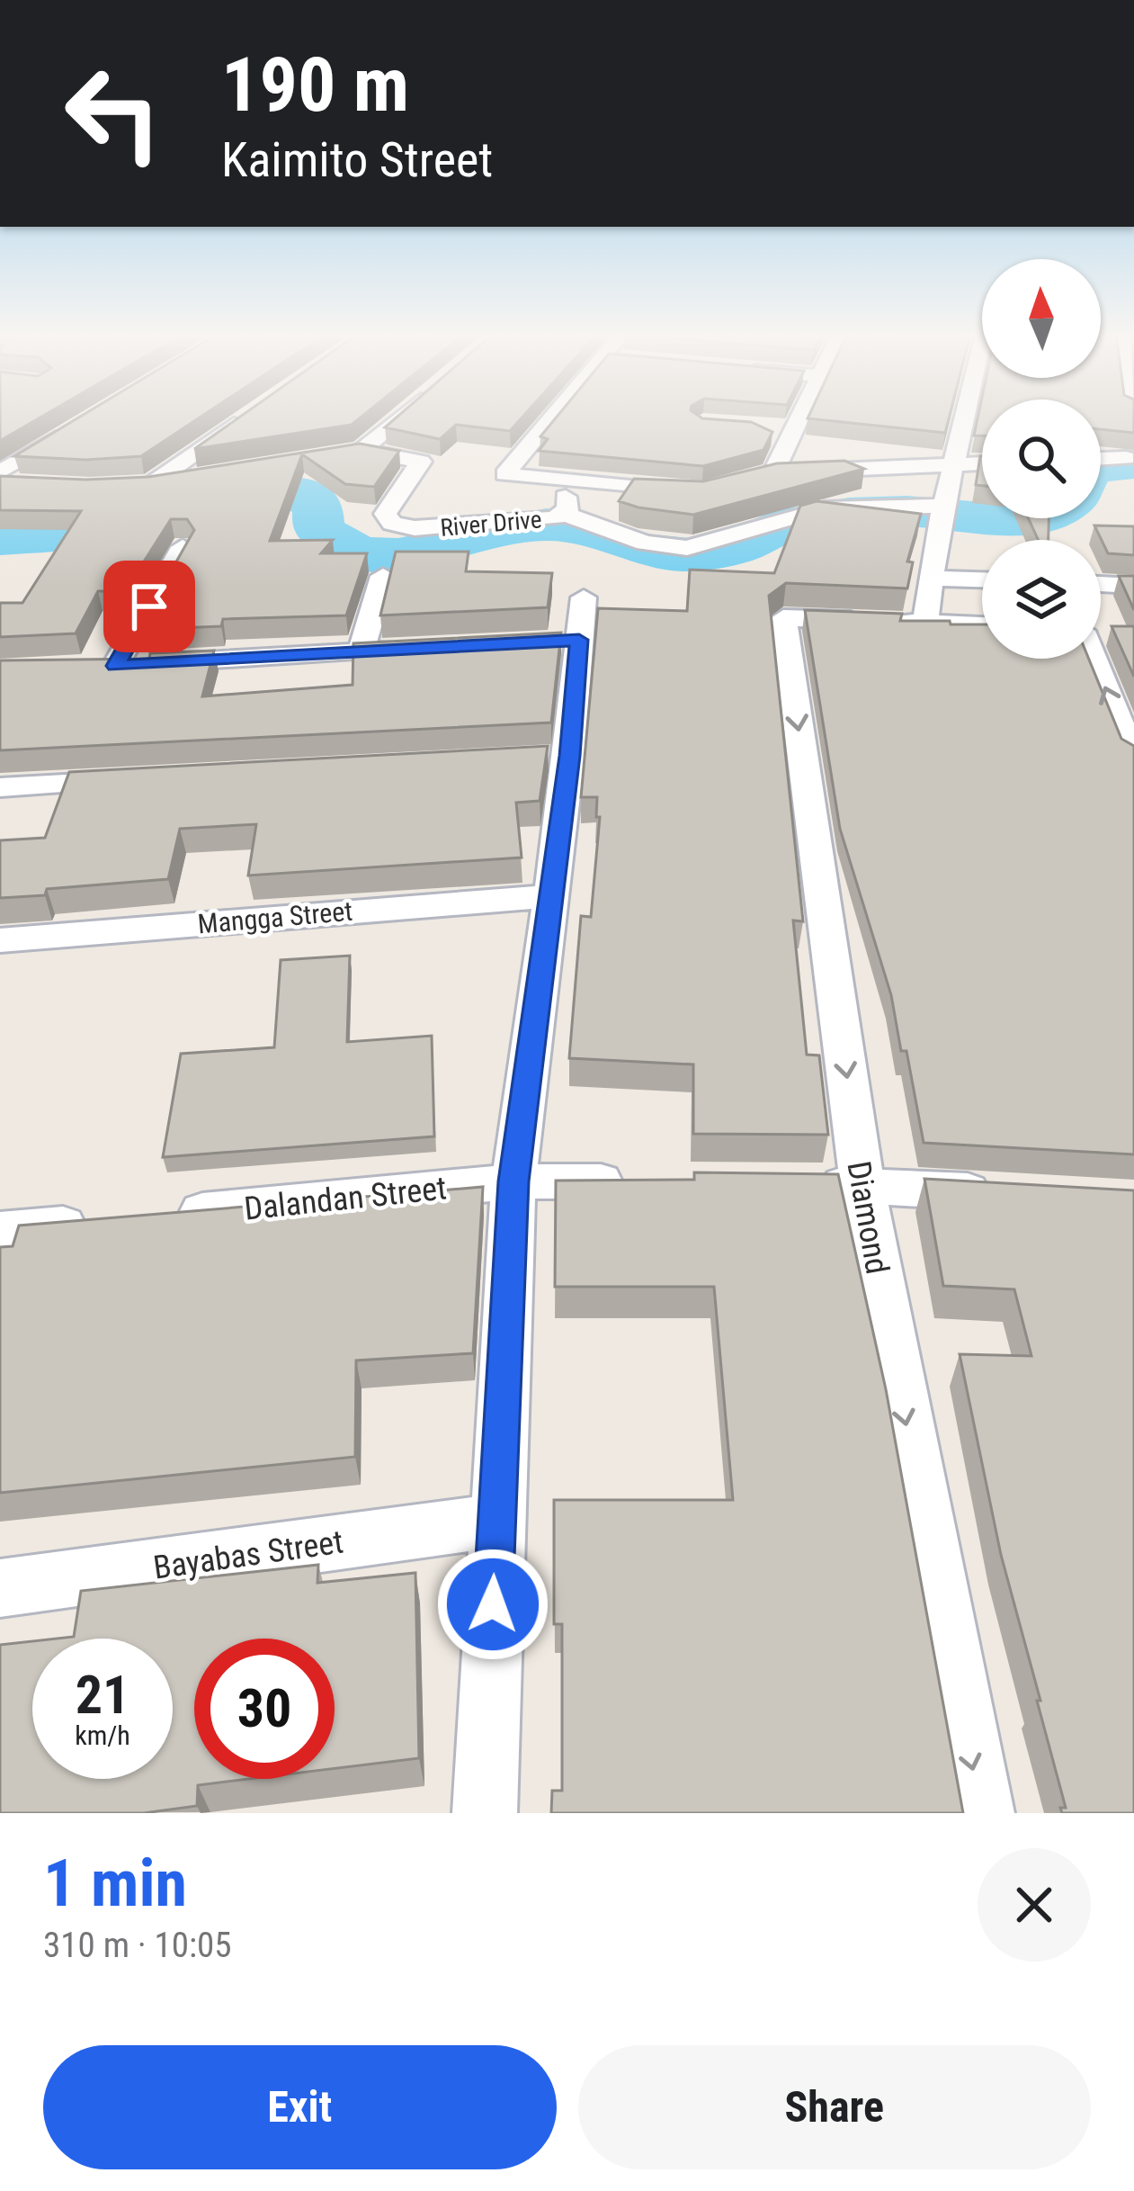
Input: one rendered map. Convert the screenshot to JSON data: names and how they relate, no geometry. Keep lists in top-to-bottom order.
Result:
{
  "streets": {
    "street": [
      "River Drive",
      "Mangga Street",
      "Dalandan Street",
      "Diamond",
      "Bayabas Street"
    ]
  },
  "north": "top",
  "page": {
    "turn": ["190 m", "Kaimito Street"],
    "speed": "21 km/h",
    "limit": "30",
    "heading": ["1 min", "310 m · 10:05"],
    "buttons": ["Exit", "Share"]
  }
}
